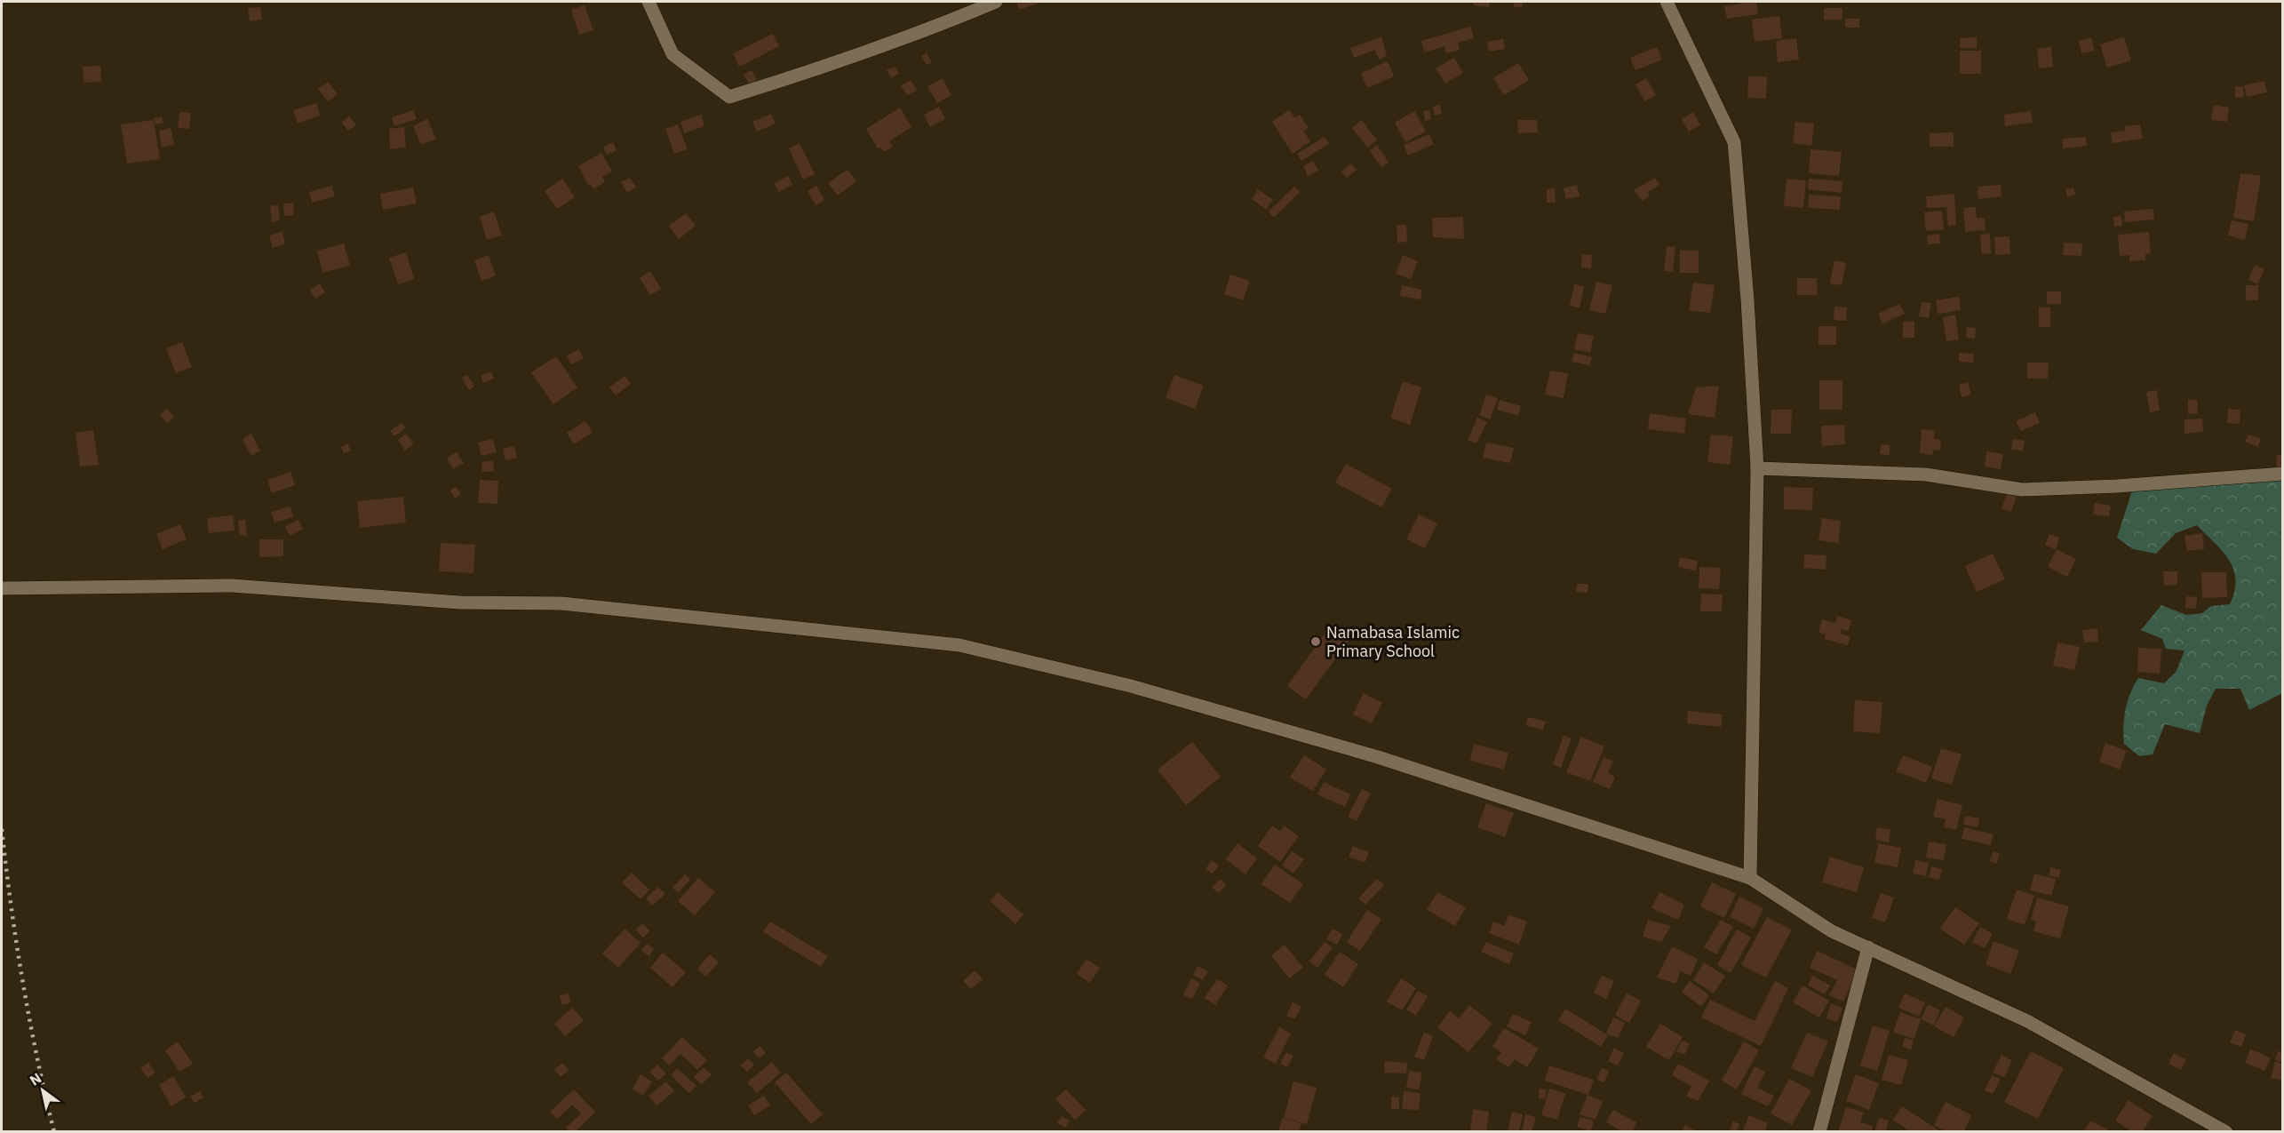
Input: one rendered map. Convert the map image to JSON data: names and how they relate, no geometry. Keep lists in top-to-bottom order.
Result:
{
  "places": ["Namabasa Islamic Primary School"],
  "north": "top left"
}
